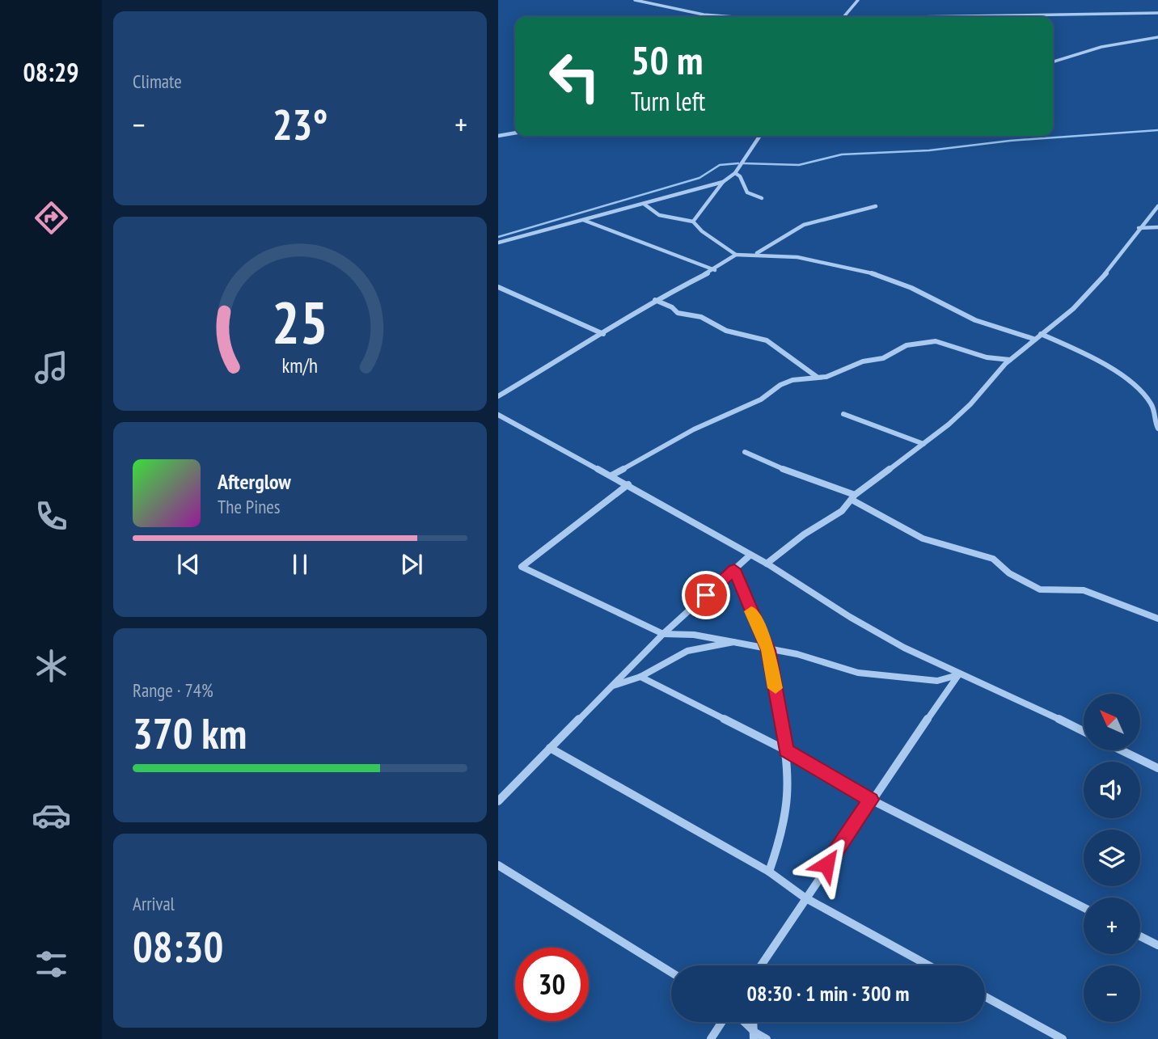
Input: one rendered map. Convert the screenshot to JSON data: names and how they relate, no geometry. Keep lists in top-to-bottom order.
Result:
{
  "north": "top left",
  "page": {
    "tabs": "08:29",
    "tile": [
      "Climate",
      ["Range · 74%", "370 km"],
      ["Arrival", "08:30"]
    ],
    "turn": ["50 m", "Turn left"],
    "heat": ["−", "23°", "+"],
    "song": ["Afterglow", "The Pines"],
    "map_buttons": ["+", "−"],
    "limit": "30",
    "trip": "08:30 · 1 min · 300 m",
    "gauge": ["25", "km/h"]
  }
}
